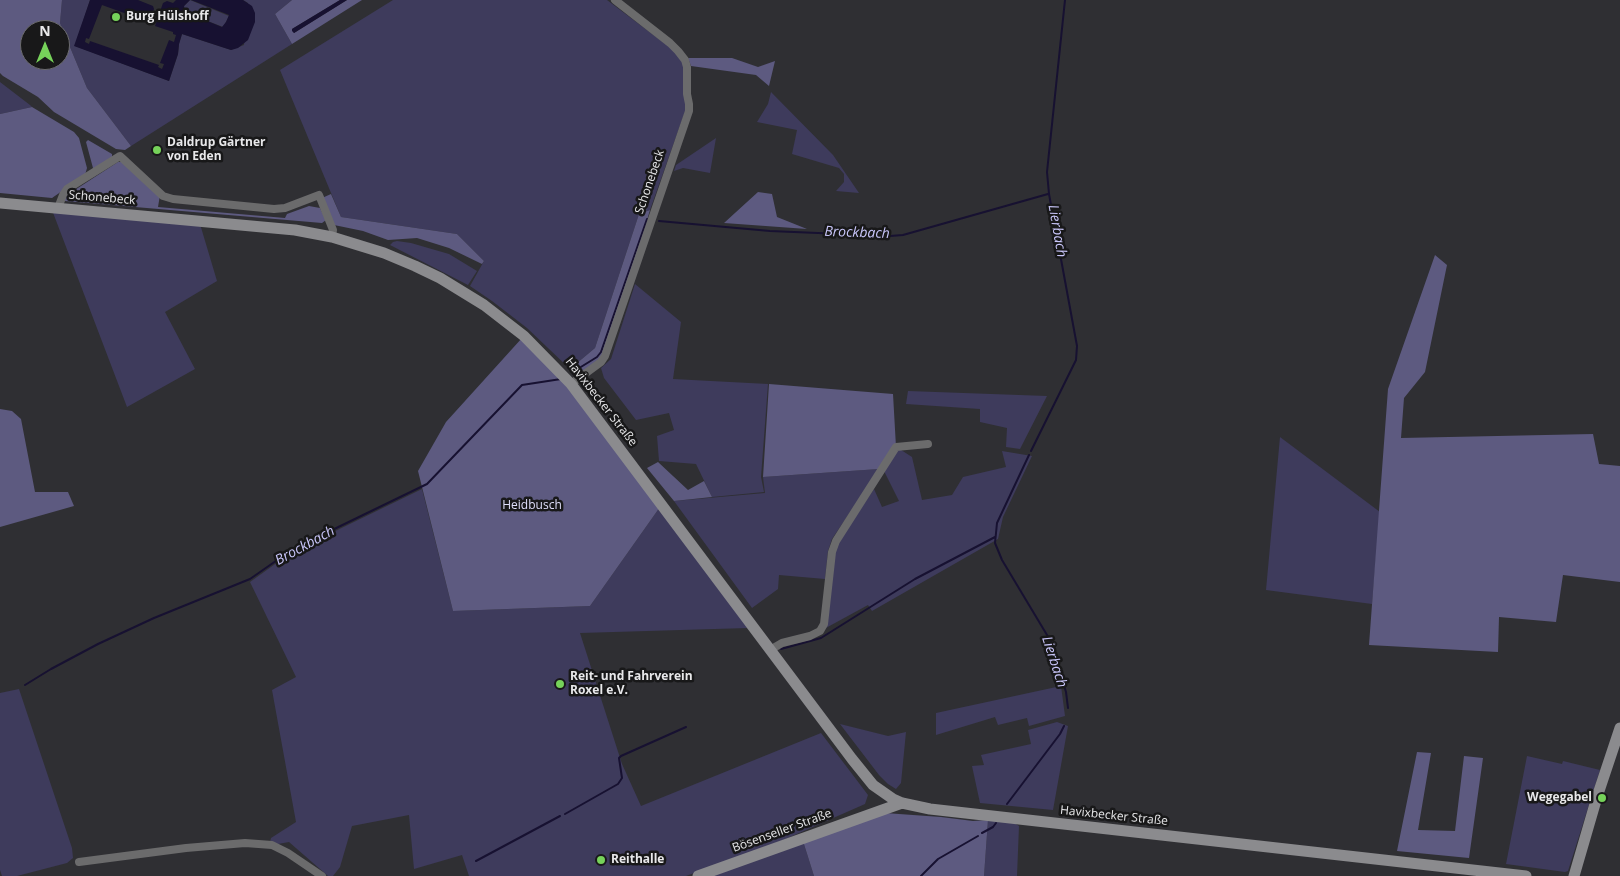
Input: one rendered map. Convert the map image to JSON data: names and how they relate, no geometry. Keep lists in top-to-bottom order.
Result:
{
  "streets": {
    "main road": ["Schonebeck", "Havixbecker Straße", "Bösenseller Straße"]
  },
  "crossings": [
    ["Schonebeck", "Havixbecker Straße"],
    ["Havixbecker Straße", "Bösenseller Straße"]
  ],
  "water": ["Lierbach", "Brockbach"],
  "parks": ["Heidbusch"],
  "places": [
    "Burg Hülshoff",
    "Daldrup Gärtner von Eden",
    "Reit- und Fahrverein Roxel e.V.",
    "Wegegabel",
    "Reithalle"
  ],
  "north": "top"
}
